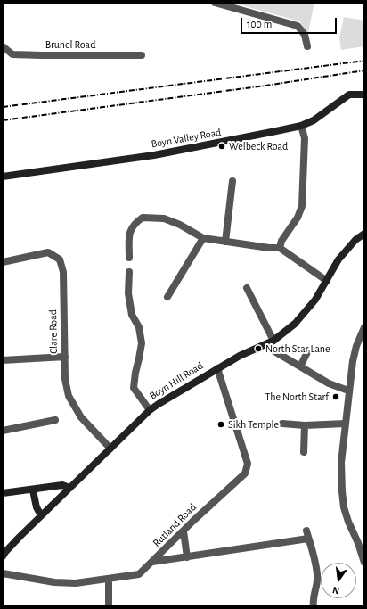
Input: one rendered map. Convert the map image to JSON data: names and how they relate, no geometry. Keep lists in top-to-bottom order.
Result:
{
  "streets": {
    "street": [
      "Brunel Road",
      "Boyn Valley Road",
      "Clare Road",
      "Boyn Hill Road",
      "Rutland Road"
    ]
  },
  "crossings": [
    ["Clare Road", "Boyn Hill Road"],
    ["Boyn Hill Road", "Rutland Road"]
  ],
  "places": [
    "Welbeck Road",
    "North Star Lane",
    "The North Starf",
    "Sikh Temple"
  ],
  "scale_bar": "100 m",
  "north": "bottom"
}
